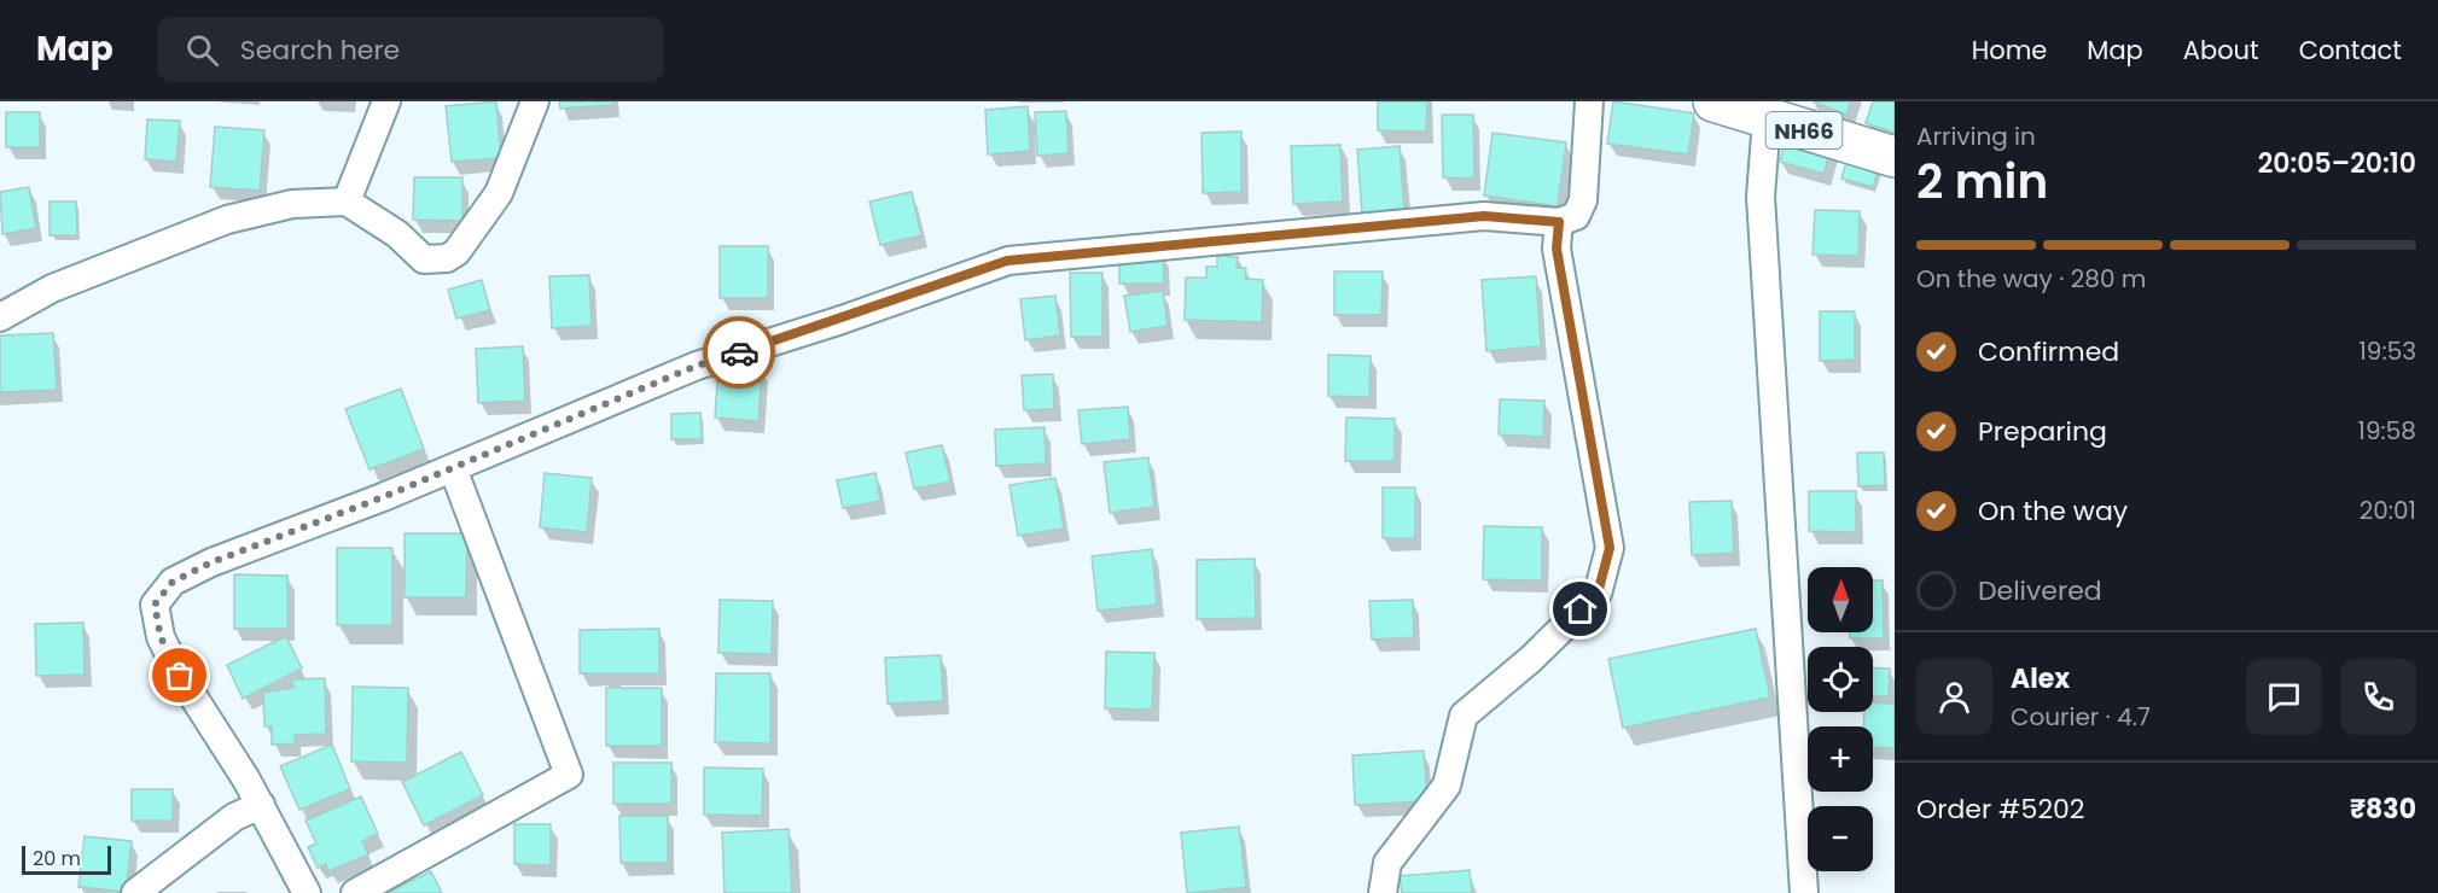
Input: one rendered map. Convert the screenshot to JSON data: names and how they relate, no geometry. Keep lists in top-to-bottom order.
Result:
{
  "streets": {
    "main road": ["NH66"]
  },
  "scale_bar": "20 m",
  "north": "top",
  "page": {
    "header": "Map",
    "search": "Search here",
    "nav": [
      "Home",
      "Map",
      "About",
      "Contact"
    ],
    "heading": ["2 min", "Arriving in", "20:05–20:10"],
    "panel": [
      "Alex",
      "Courier · 4.7",
      "Order #5202",
      "₹830"
    ],
    "bar": "On the way · 280 m",
    "list": [
      ["Confirmed", "19:53"],
      ["Preparing", "19:58"],
      ["On the way", "20:01"],
      "Delivered"
    ],
    "map_buttons": ["+", "−"],
    "scale": "20 m"
  }
}
